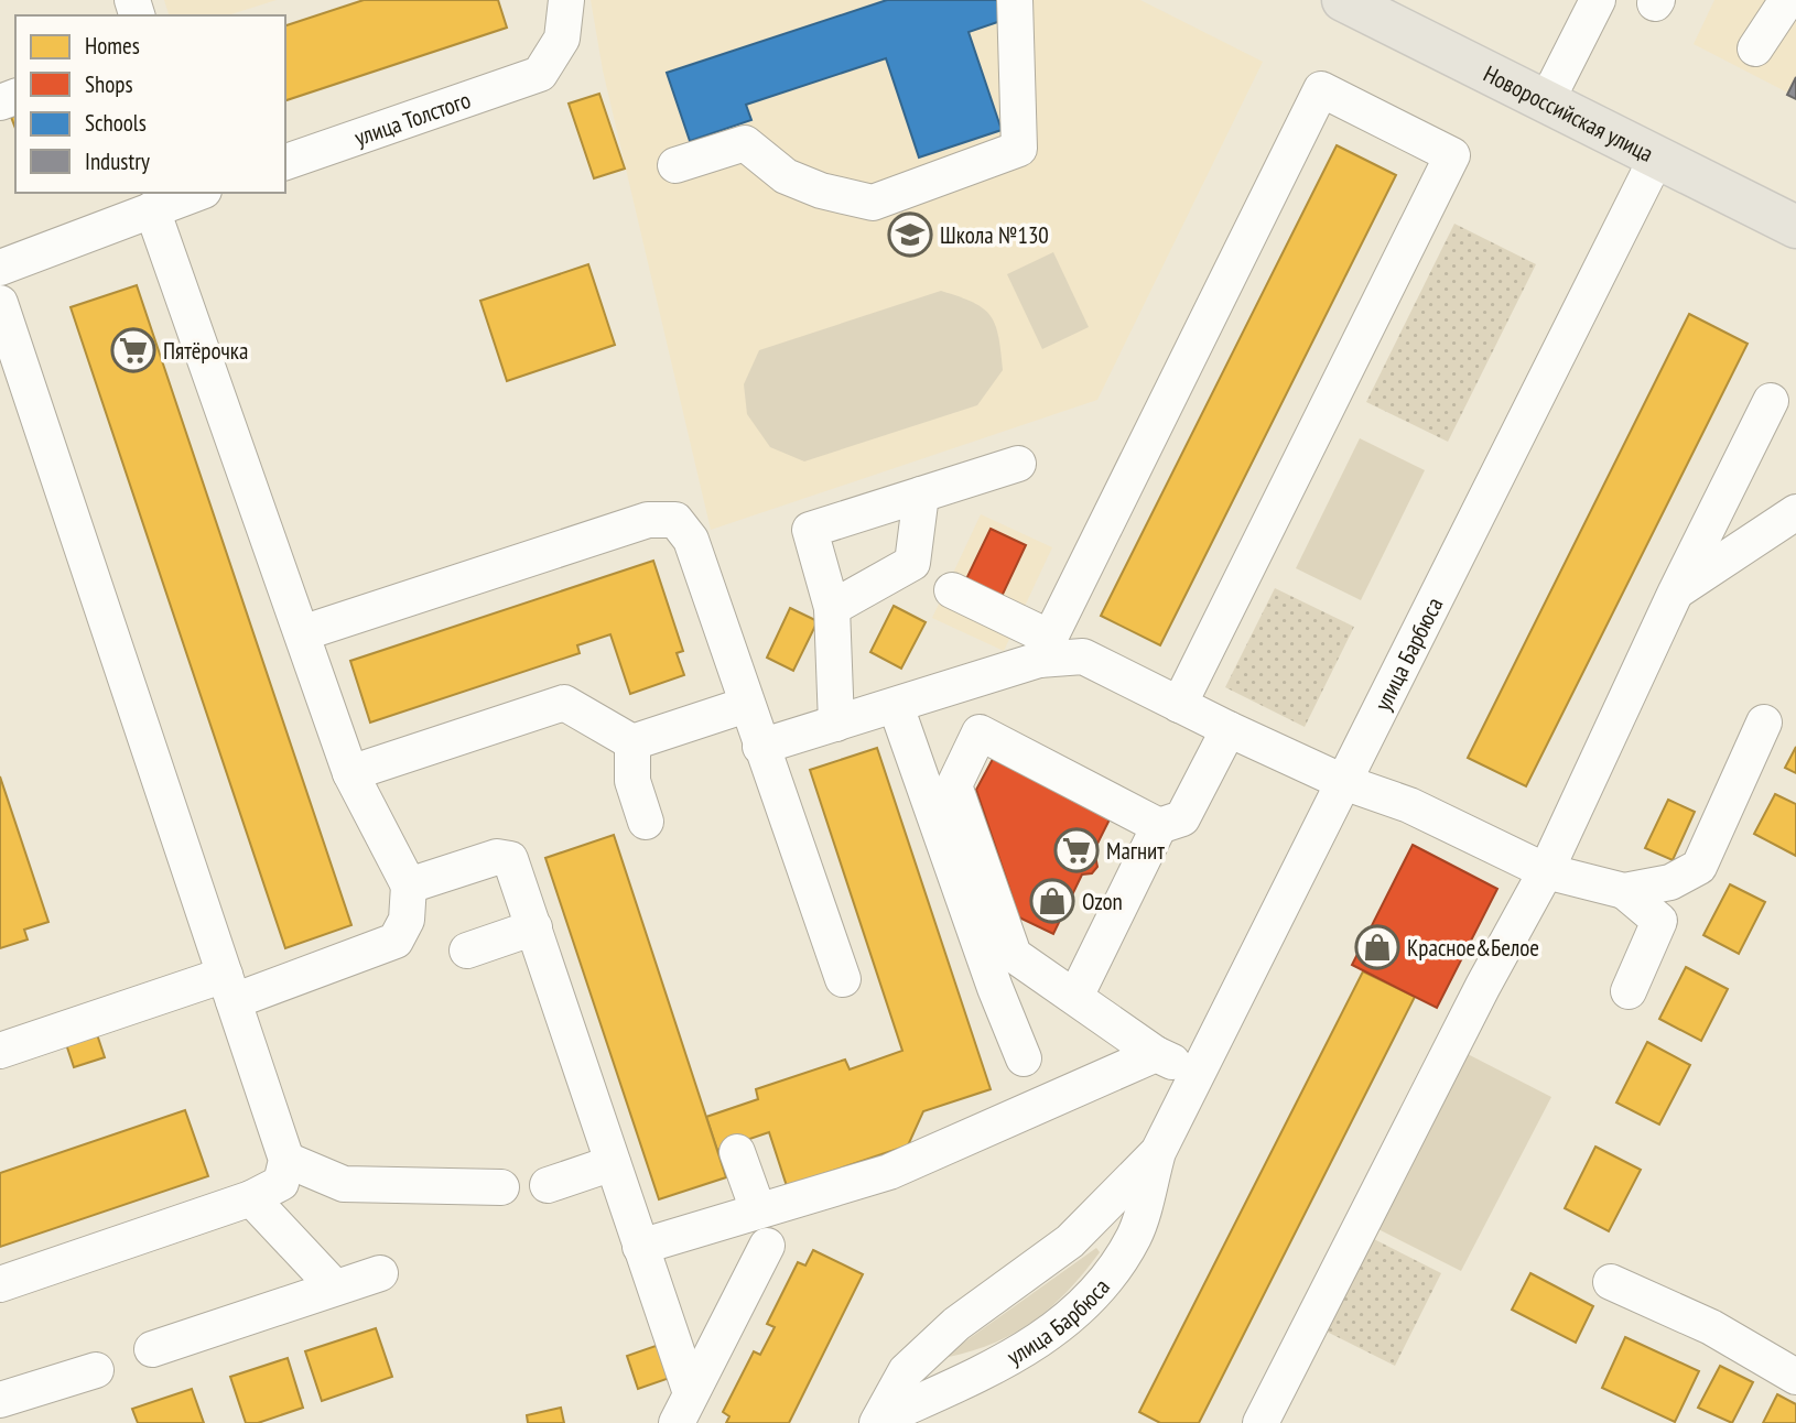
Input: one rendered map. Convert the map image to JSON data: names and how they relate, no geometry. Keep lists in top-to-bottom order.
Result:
{
  "streets": {
    "main road": ["Новороссийская улица"],
    "street": ["улица Толстого", "улица Барбюса"]
  },
  "crossings": [
    ["Новороссийская улица", "улица Барбюса"]
  ],
  "places": {
    "school or university": ["Школа №130"],
    "supermarket": ["Пятёрочка", "Магнит"],
    "shop": ["Ozon", "Красное&Белое"]
  },
  "legend": [
    "Homes",
    "Shops",
    "Schools",
    "Industry"
  ]
}
